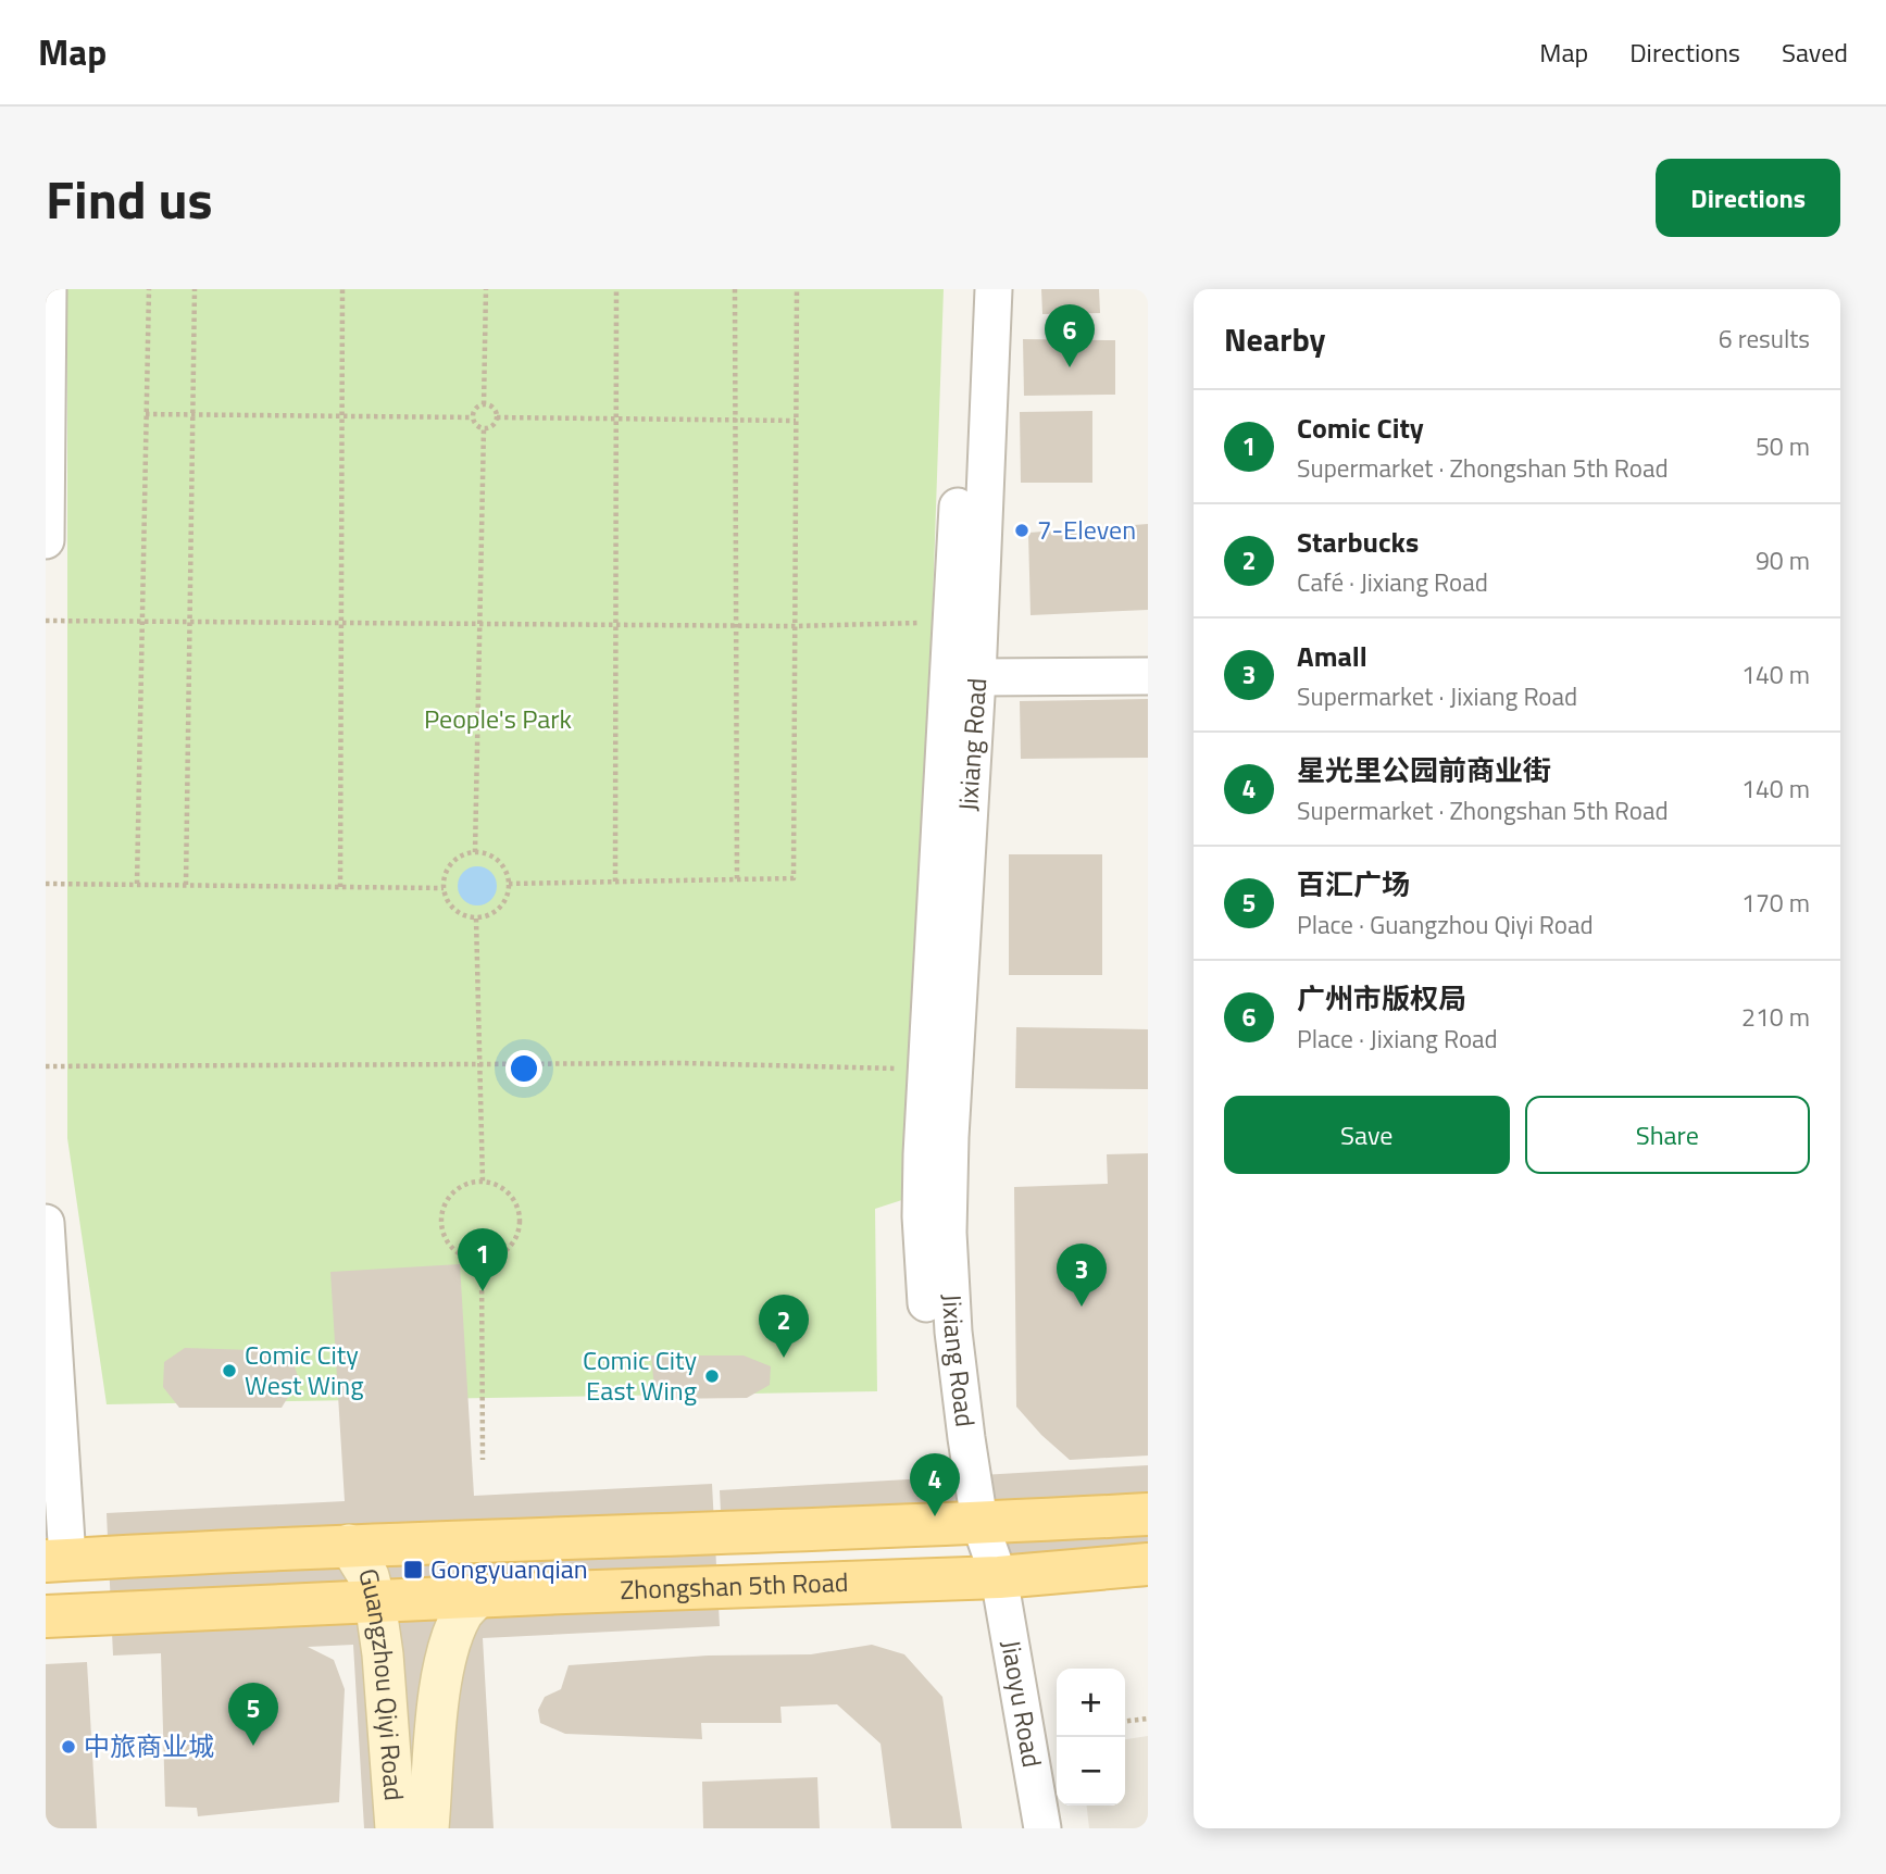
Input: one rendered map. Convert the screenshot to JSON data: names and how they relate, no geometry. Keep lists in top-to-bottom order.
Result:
{
  "streets": {
    "main road": ["Zhongshan 5th Road", "Guangzhou Qiyi Road"],
    "street": ["Jixiang Road", "Jiaoyu Road"]
  },
  "crossings": [
    ["Jixiang Road", "Zhongshan 5th Road"],
    ["Jixiang Road", "Jiaoyu Road"],
    ["Zhongshan 5th Road", "Guangzhou Qiyi Road"],
    ["Zhongshan 5th Road", "Jiaoyu Road"]
  ],
  "parks": ["People's Park"],
  "places": {
    "other": [
      "7-Eleven",
      "Comic City West Wing",
      "Comic City East Wing",
      "中旅商业城"
    ],
    "transit": ["Gongyuanqian"]
  },
  "page": {
    "header": "Map",
    "nav": ["Map", "Directions", "Saved"],
    "title": "Find us",
    "buttons": [
      "Directions",
      ["Save", "Share"]
    ],
    "heading": ["Nearby", "6 results"],
    "pins": [
      "6",
      "1",
      "3",
      "2",
      "4",
      "5"
    ],
    "list": [
      {
        "mark": "1",
        "name": "Comic City",
        "note": "Supermarket · Zhongshan 5th Road",
        "value": "50 m"
      },
      {
        "mark": "2",
        "name": "Starbucks",
        "note": "Café · Jixiang Road",
        "value": "90 m"
      },
      {
        "mark": "3",
        "name": "Amall",
        "note": "Supermarket · Jixiang Road",
        "value": "140 m"
      },
      {
        "mark": "4",
        "name": "星光里公园前商业街",
        "note": "Supermarket · Zhongshan 5th Road",
        "value": "140 m"
      },
      {
        "mark": "5",
        "name": "百汇广场",
        "note": "Place · Guangzhou Qiyi Road",
        "value": "170 m"
      },
      {
        "mark": "6",
        "name": "广州市版权局",
        "note": "Place · Jixiang Road",
        "value": "210 m"
      }
    ],
    "map_buttons": ["+", "−"]
  }
}
